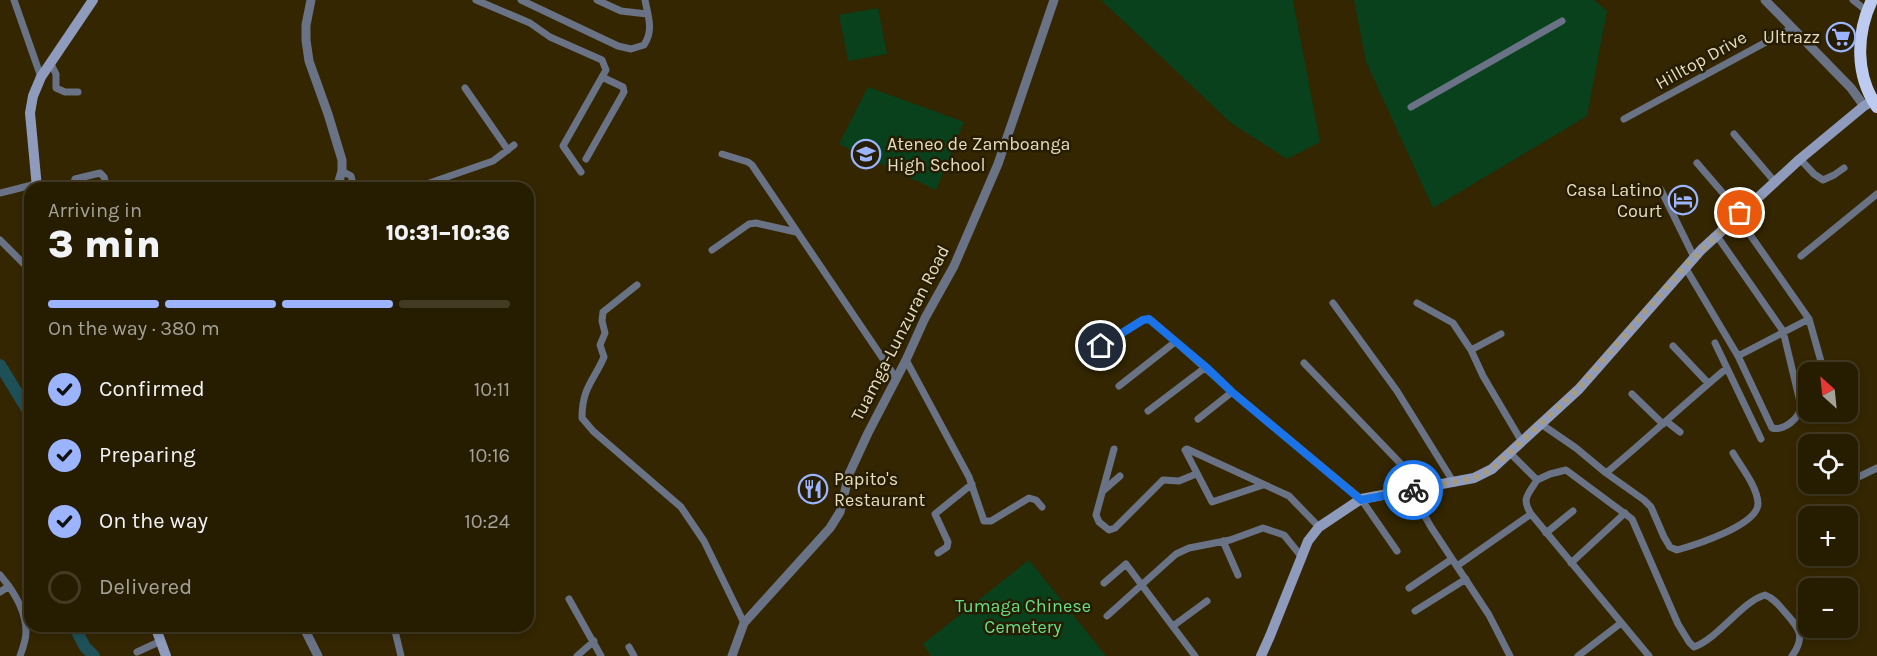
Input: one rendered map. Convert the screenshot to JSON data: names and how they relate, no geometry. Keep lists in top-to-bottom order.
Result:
{
  "streets": {
    "street": ["Hilltop Drive", "Tuamga-Lunzuran Road"]
  },
  "parks": ["Tumaga Chinese Cemetery"],
  "places": {
    "supermarket": ["Ultrazz"],
    "school or university": ["Ateneo de Zamboanga High School"],
    "hotel": ["Casa Latino Court"],
    "restaurant": ["Papito's Restaurant"]
  },
  "north": "top left",
  "page": {
    "heading": ["3 min", "Arriving in", "10:31–10:36"],
    "bar": "On the way · 380 m",
    "list": [
      ["Confirmed", "10:11"],
      ["Preparing", "10:16"],
      ["On the way", "10:24"],
      "Delivered"
    ],
    "map_buttons": ["+", "−"]
  }
}
